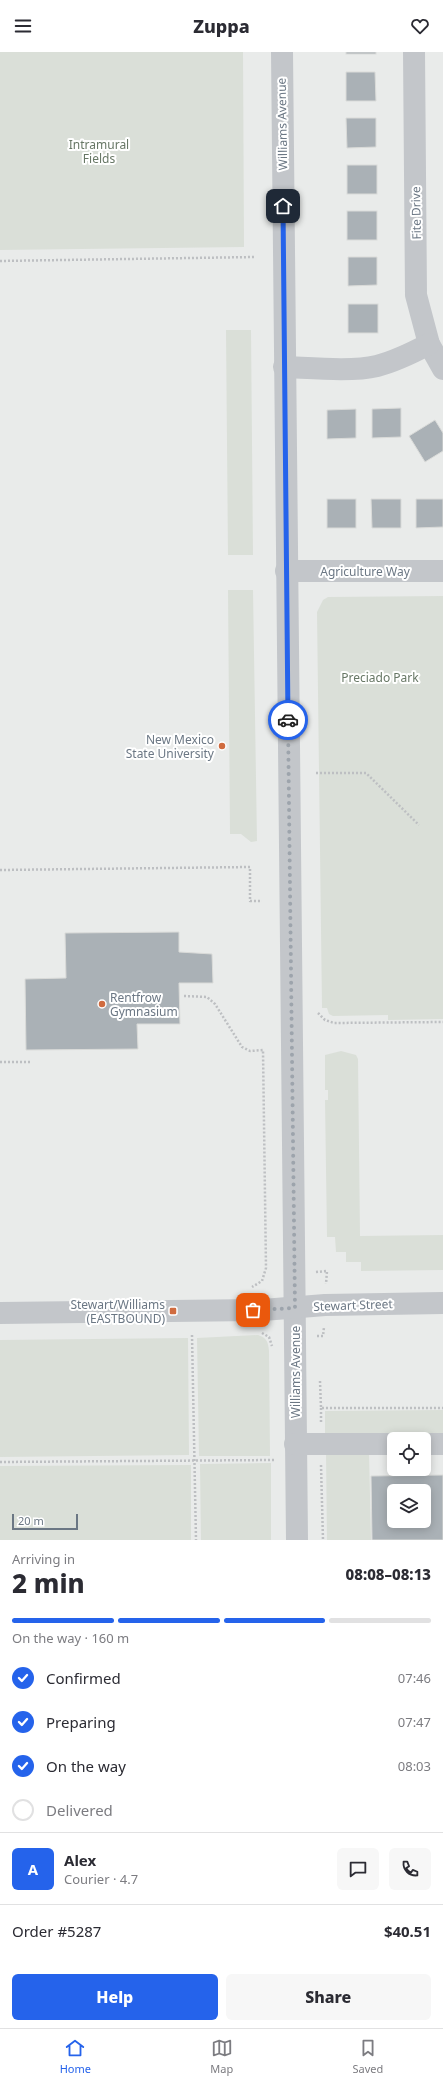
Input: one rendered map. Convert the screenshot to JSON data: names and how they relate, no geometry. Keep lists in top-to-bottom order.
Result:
{
  "streets": {
    "street": [
      "Williams Avenue",
      "Fite Drive",
      "Agriculture Way",
      "Stewart Street"
    ]
  },
  "crossings": [
    ["Williams Avenue", "Agriculture Way"],
    ["Williams Avenue", "Stewart Street"]
  ],
  "parks": ["Intramural Fields", "Preciado Park"],
  "places": {
    "other": ["New Mexico State University", "Rentfrow Gymnasium"],
    "transit": ["Stewart/Williams (EASTBOUND)"]
  },
  "scale_bar": "20 m",
  "page": {
    "header": "Zuppa",
    "scale": "20 m",
    "heading": ["2 min", "Arriving in", "08:08–08:13"],
    "panel": [
      "Alex",
      "Courier · 4.7",
      "Order #5287",
      "$40.51"
    ],
    "bar": "On the way · 160 m",
    "list": [
      ["Confirmed", "07:46"],
      ["Preparing", "07:47"],
      ["On the way", "08:03"],
      "Delivered"
    ],
    "round": "A",
    "buttons": ["Help", "Share"],
    "tabs": ["Home", "Map", "Saved"]
  }
}
